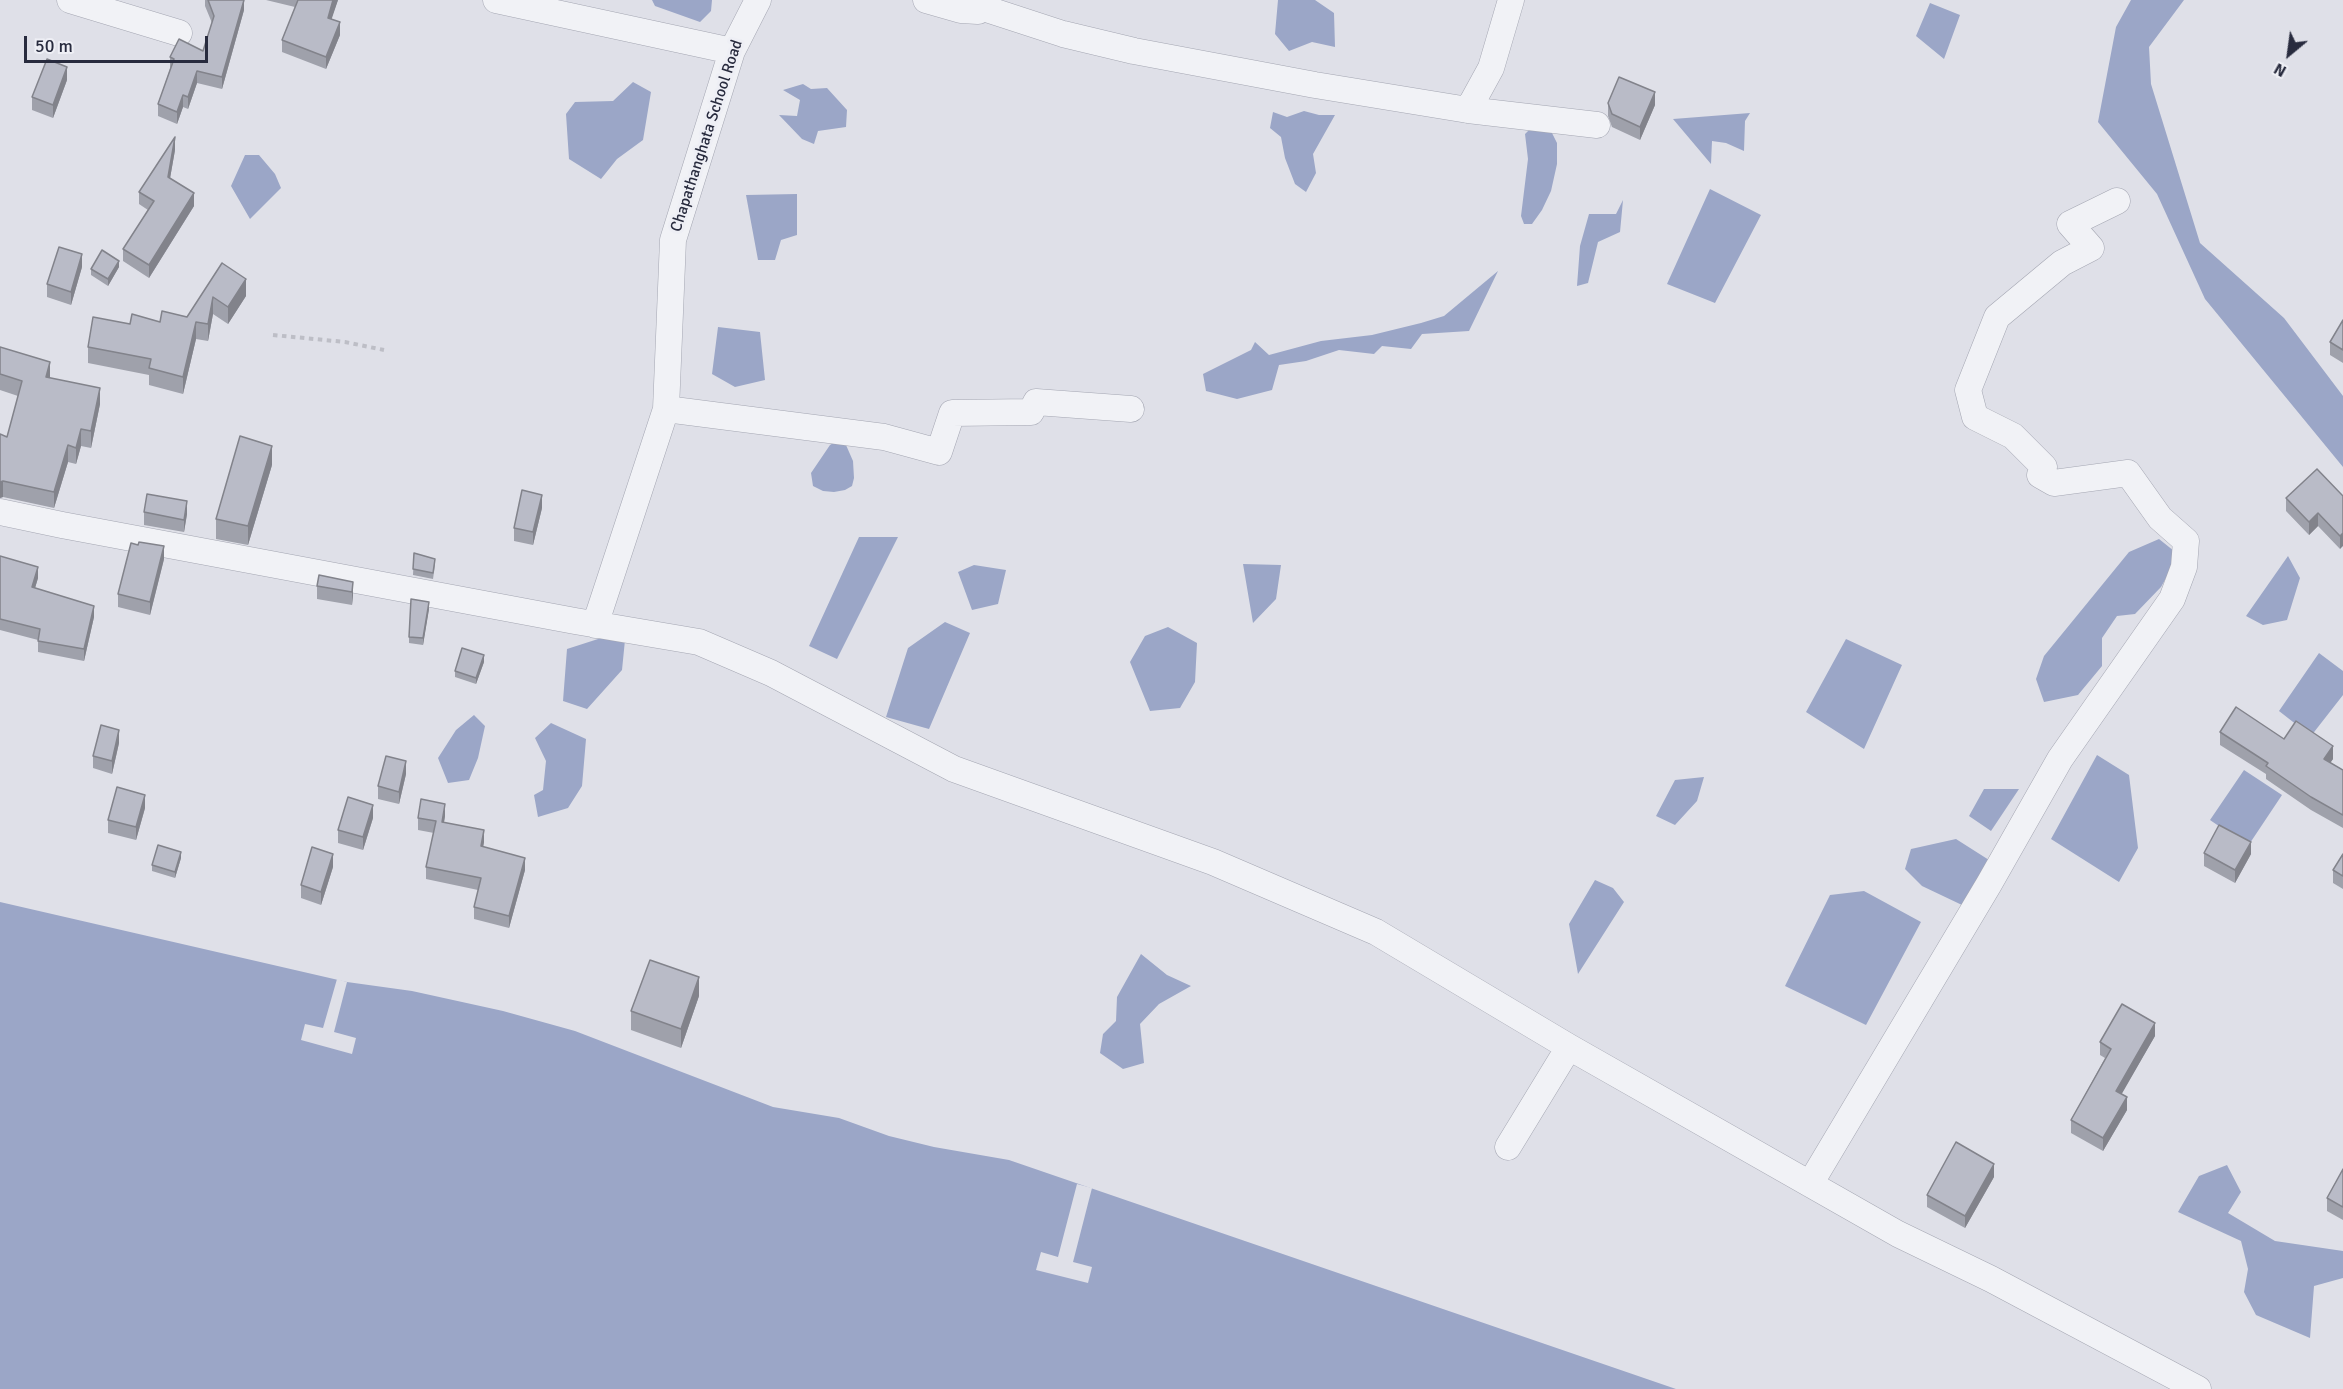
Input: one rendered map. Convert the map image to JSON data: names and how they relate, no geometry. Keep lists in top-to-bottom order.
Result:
{
  "streets": {
    "street": ["Chapathanghata School Road"]
  },
  "scale_bar": "50 m",
  "north": "bottom left"
}
